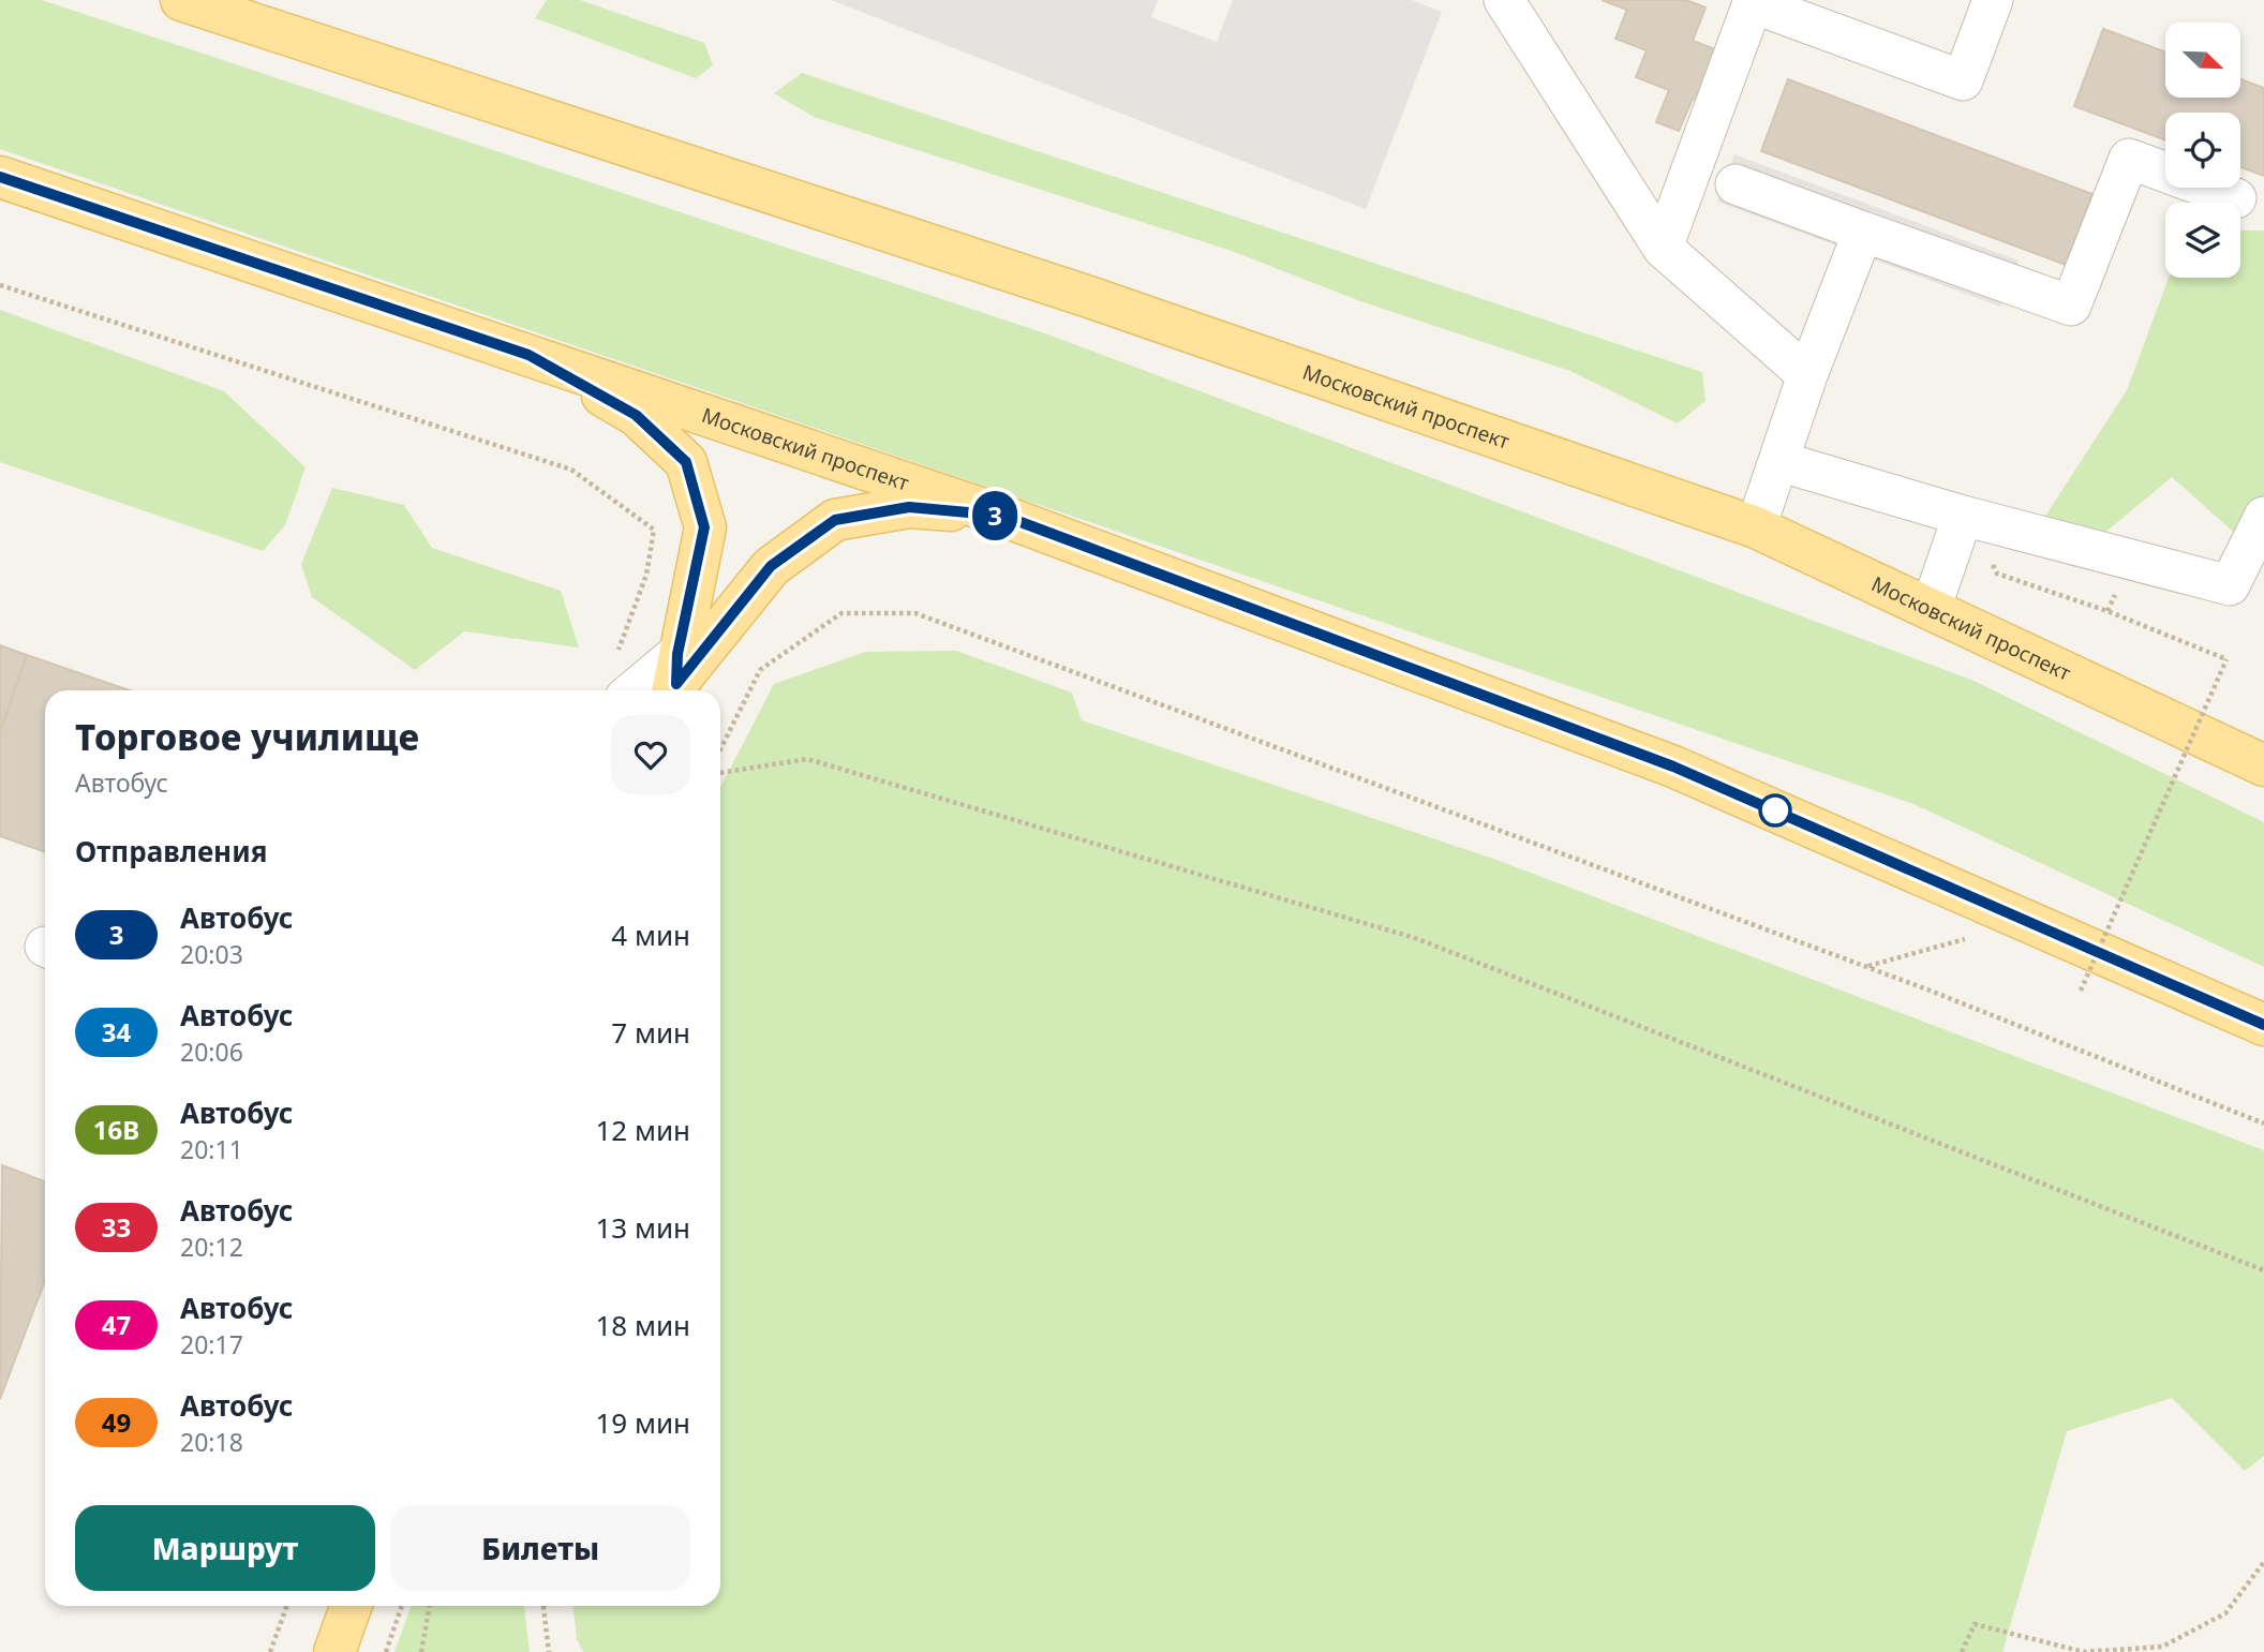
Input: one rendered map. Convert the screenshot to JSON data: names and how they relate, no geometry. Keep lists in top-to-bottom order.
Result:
{
  "streets": {
    "main road": ["Московский проспект"]
  },
  "lines": ["bus line 3"],
  "north": "bottom right",
  "page": {
    "on_map": "3",
    "heading": [
      ["Торговое училище", "Автобус"],
      "Отправления"
    ],
    "list": [
      {
        "mark": "3",
        "name": "Автобус",
        "note": "20:03",
        "value": "4 мин"
      },
      {
        "mark": "34",
        "name": "Автобус",
        "note": "20:06",
        "value": "7 мин"
      },
      {
        "mark": "16В",
        "name": "Автобус",
        "note": "20:11",
        "value": "12 мин"
      },
      {
        "mark": "33",
        "name": "Автобус",
        "note": "20:12",
        "value": "13 мин"
      },
      {
        "mark": "47",
        "name": "Автобус",
        "note": "20:17",
        "value": "18 мин"
      },
      {
        "mark": "49",
        "name": "Автобус",
        "note": "20:18",
        "value": "19 мин"
      }
    ],
    "buttons": ["Маршрут", "Билеты"]
  }
}
